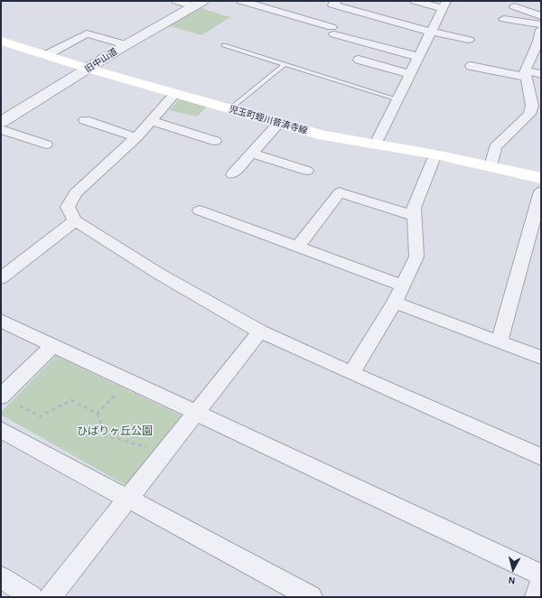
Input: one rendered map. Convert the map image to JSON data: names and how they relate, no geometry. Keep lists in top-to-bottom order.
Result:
{
  "streets": {
    "main road": ["児玉町蛭川普済寺線"],
    "street": ["旧中山道"]
  },
  "crossings": [
    ["旧中山道", "児玉町蛭川普済寺線"]
  ],
  "parks": ["ひばりヶ丘公園"],
  "north": "bottom"
}
